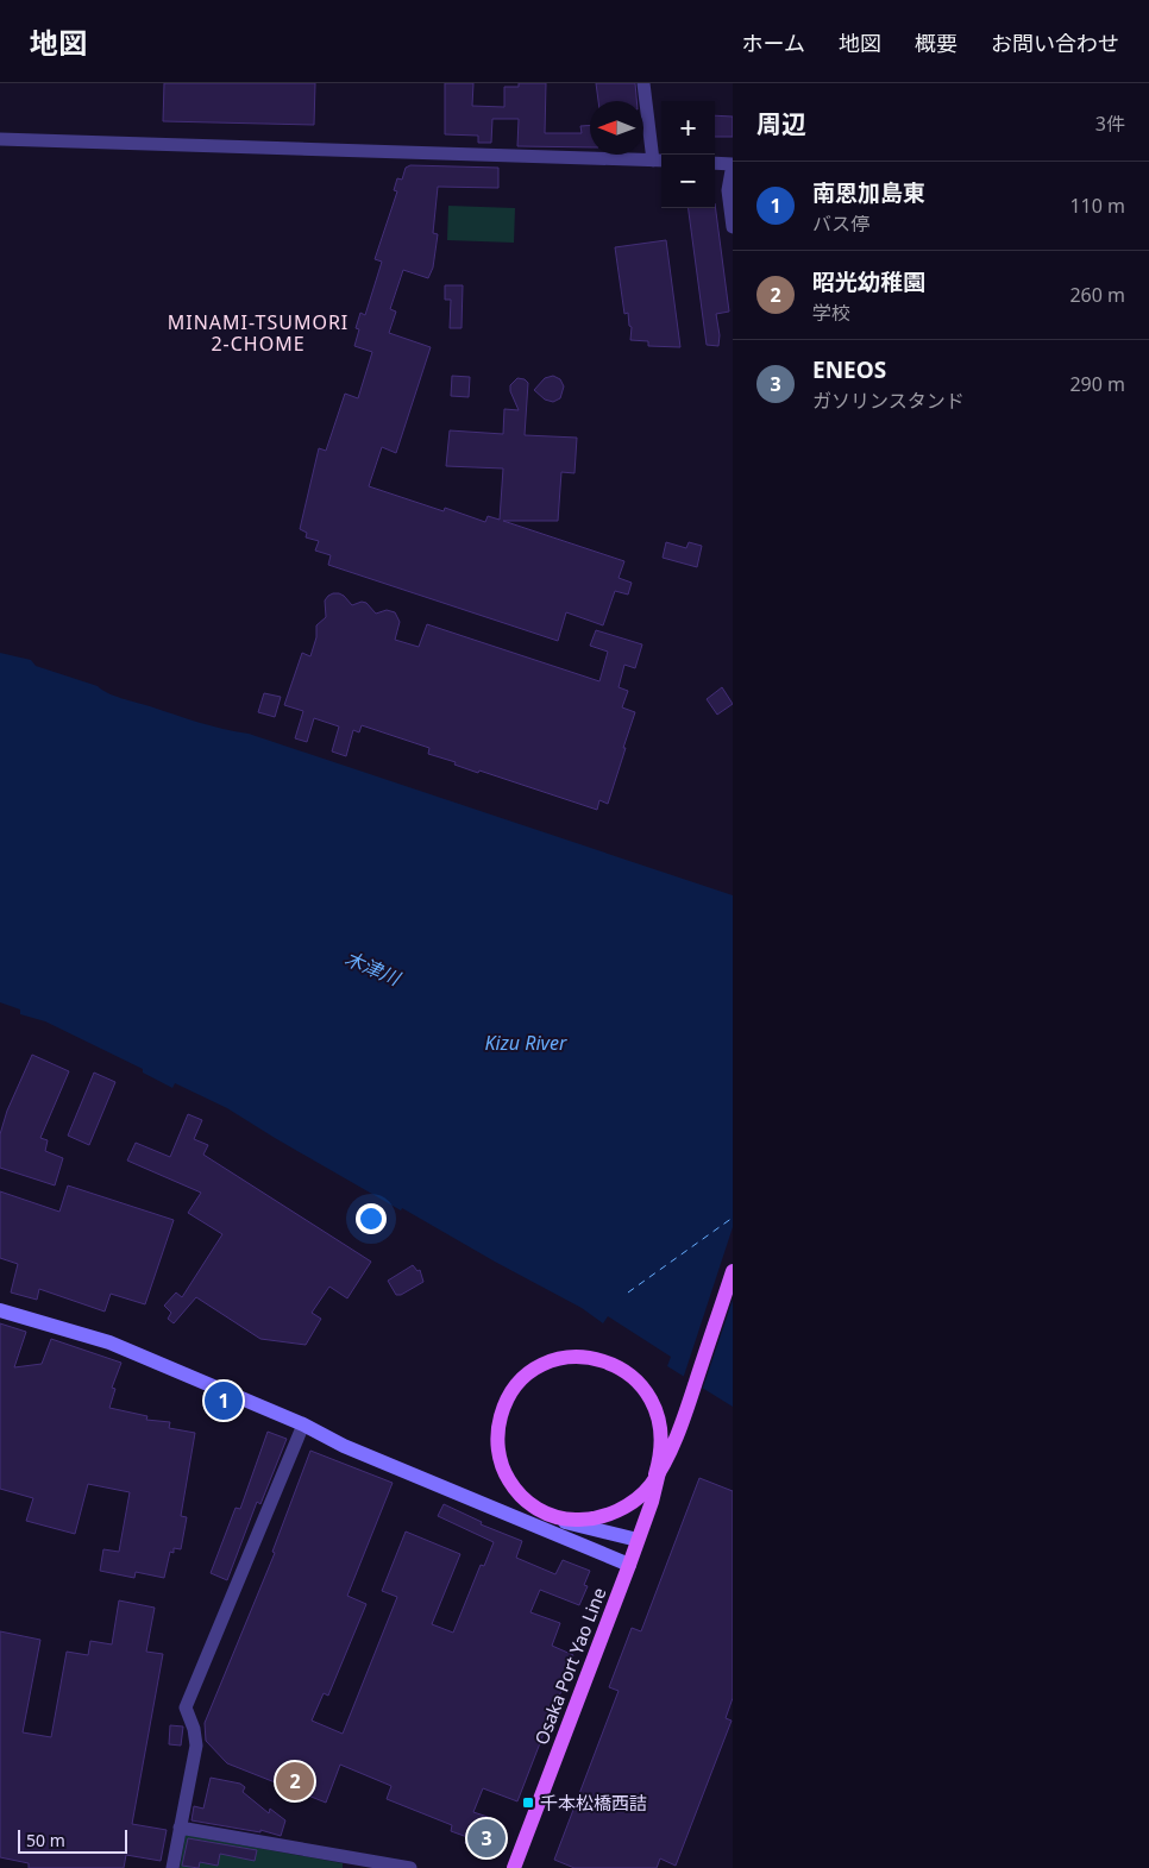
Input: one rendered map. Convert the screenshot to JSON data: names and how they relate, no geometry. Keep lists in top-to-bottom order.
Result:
{
  "streets": {
    "main road": ["Osaka Port Yao Line"]
  },
  "districts": ["MINAMI-TSUMORI 2-CHOME"],
  "water": ["木津川", "Kizu River"],
  "places": {
    "transit": ["千本松橋西詰"]
  },
  "scale_bar": "50 m",
  "north": "left",
  "page": {
    "header": "地図",
    "nav": [
      "ホーム",
      "地図",
      "概要",
      "お問い合わせ"
    ],
    "heading": ["周辺", "3件"],
    "map_buttons": ["+", "−"],
    "list": [
      {
        "mark": "1",
        "name": "南恩加島東",
        "note": "バス停",
        "value": "110 m"
      },
      {
        "mark": "2",
        "name": "昭光幼稚園",
        "note": "学校",
        "value": "260 m"
      },
      {
        "mark": "3",
        "name": "ENEOS",
        "note": "ガソリンスタンド",
        "value": "290 m"
      }
    ],
    "pins": ["1", "2", "3"],
    "scale": "50 m"
  }
}
